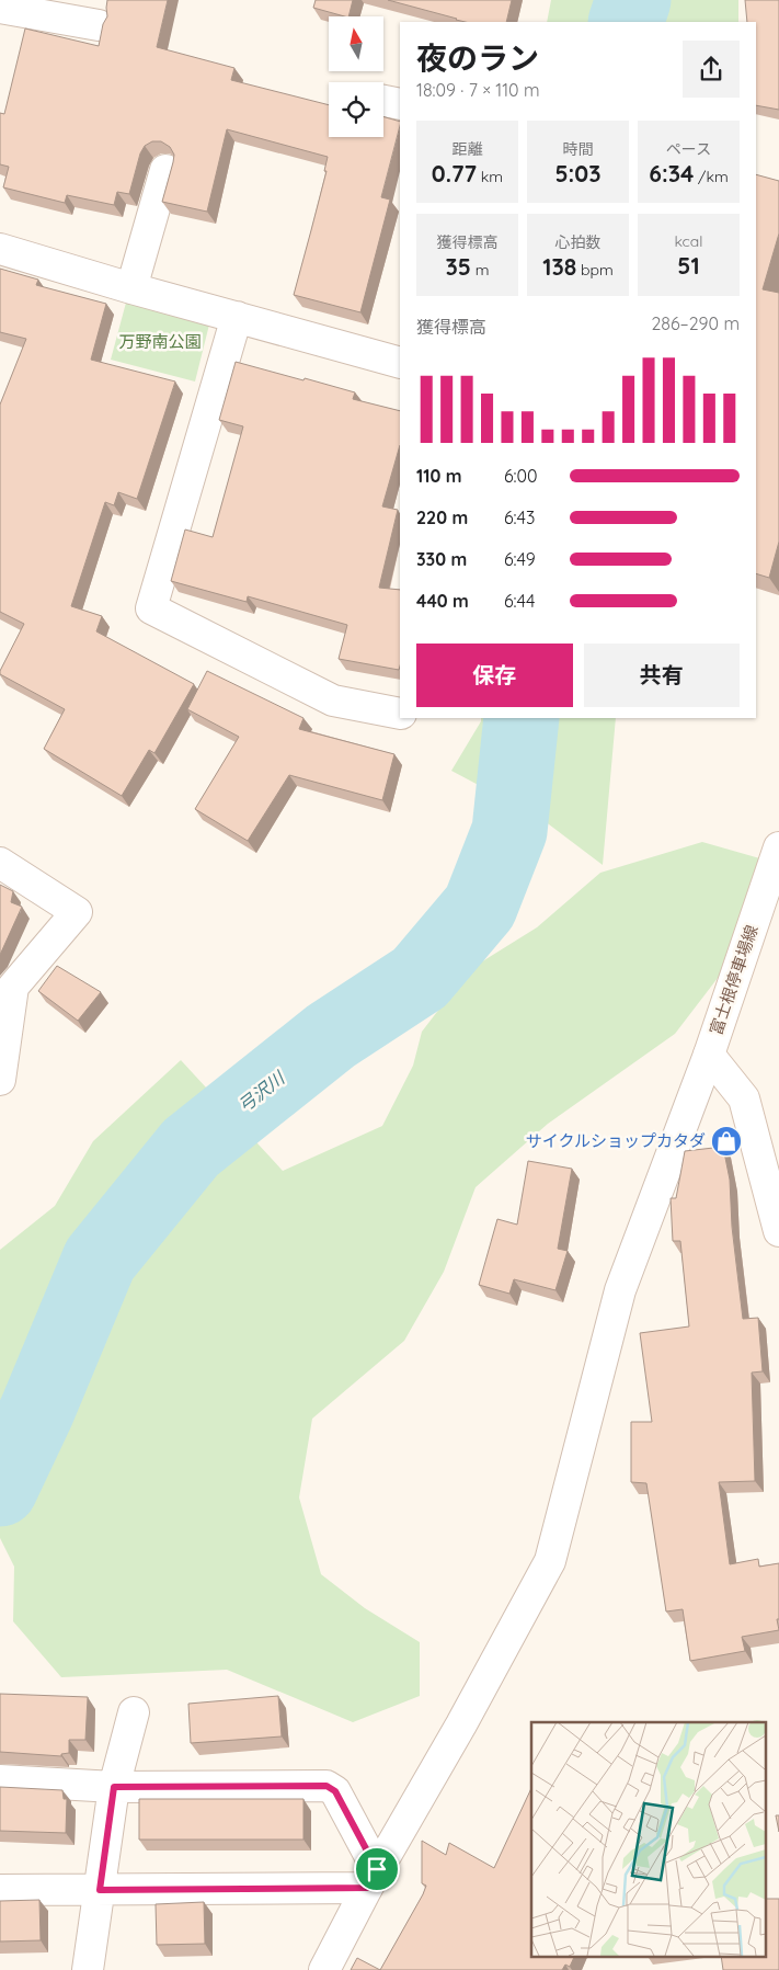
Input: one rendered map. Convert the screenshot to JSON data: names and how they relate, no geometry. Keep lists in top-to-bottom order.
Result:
{
  "streets": {
    "street": ["富士根停車場線"]
  },
  "water": ["弓沢川"],
  "parks": ["万野南公園"],
  "places": {
    "shop": ["サイクルショップカタダ"]
  },
  "north": "top",
  "page": {
    "heading": ["夜のラン", "18:09 · 7 × 110 m"],
    "stats": [
      ["距離", "0.77 km"],
      ["時間", "5:03"],
      ["ペース", "6:34 /km"],
      ["獲得標高", "35 m"],
      ["心拍数", "138 bpm"],
      ["kcal", "51"]
    ],
    "chart": ["獲得標高", "286–290 m"],
    "list": [
      {
        "name": "110 m",
        "note": "6:00"
      },
      {
        "name": "220 m",
        "note": "6:43"
      },
      {
        "name": "330 m",
        "note": "6:49"
      },
      {
        "name": "440 m",
        "note": "6:44"
      }
    ],
    "buttons": ["保存", "共有"]
  }
}
